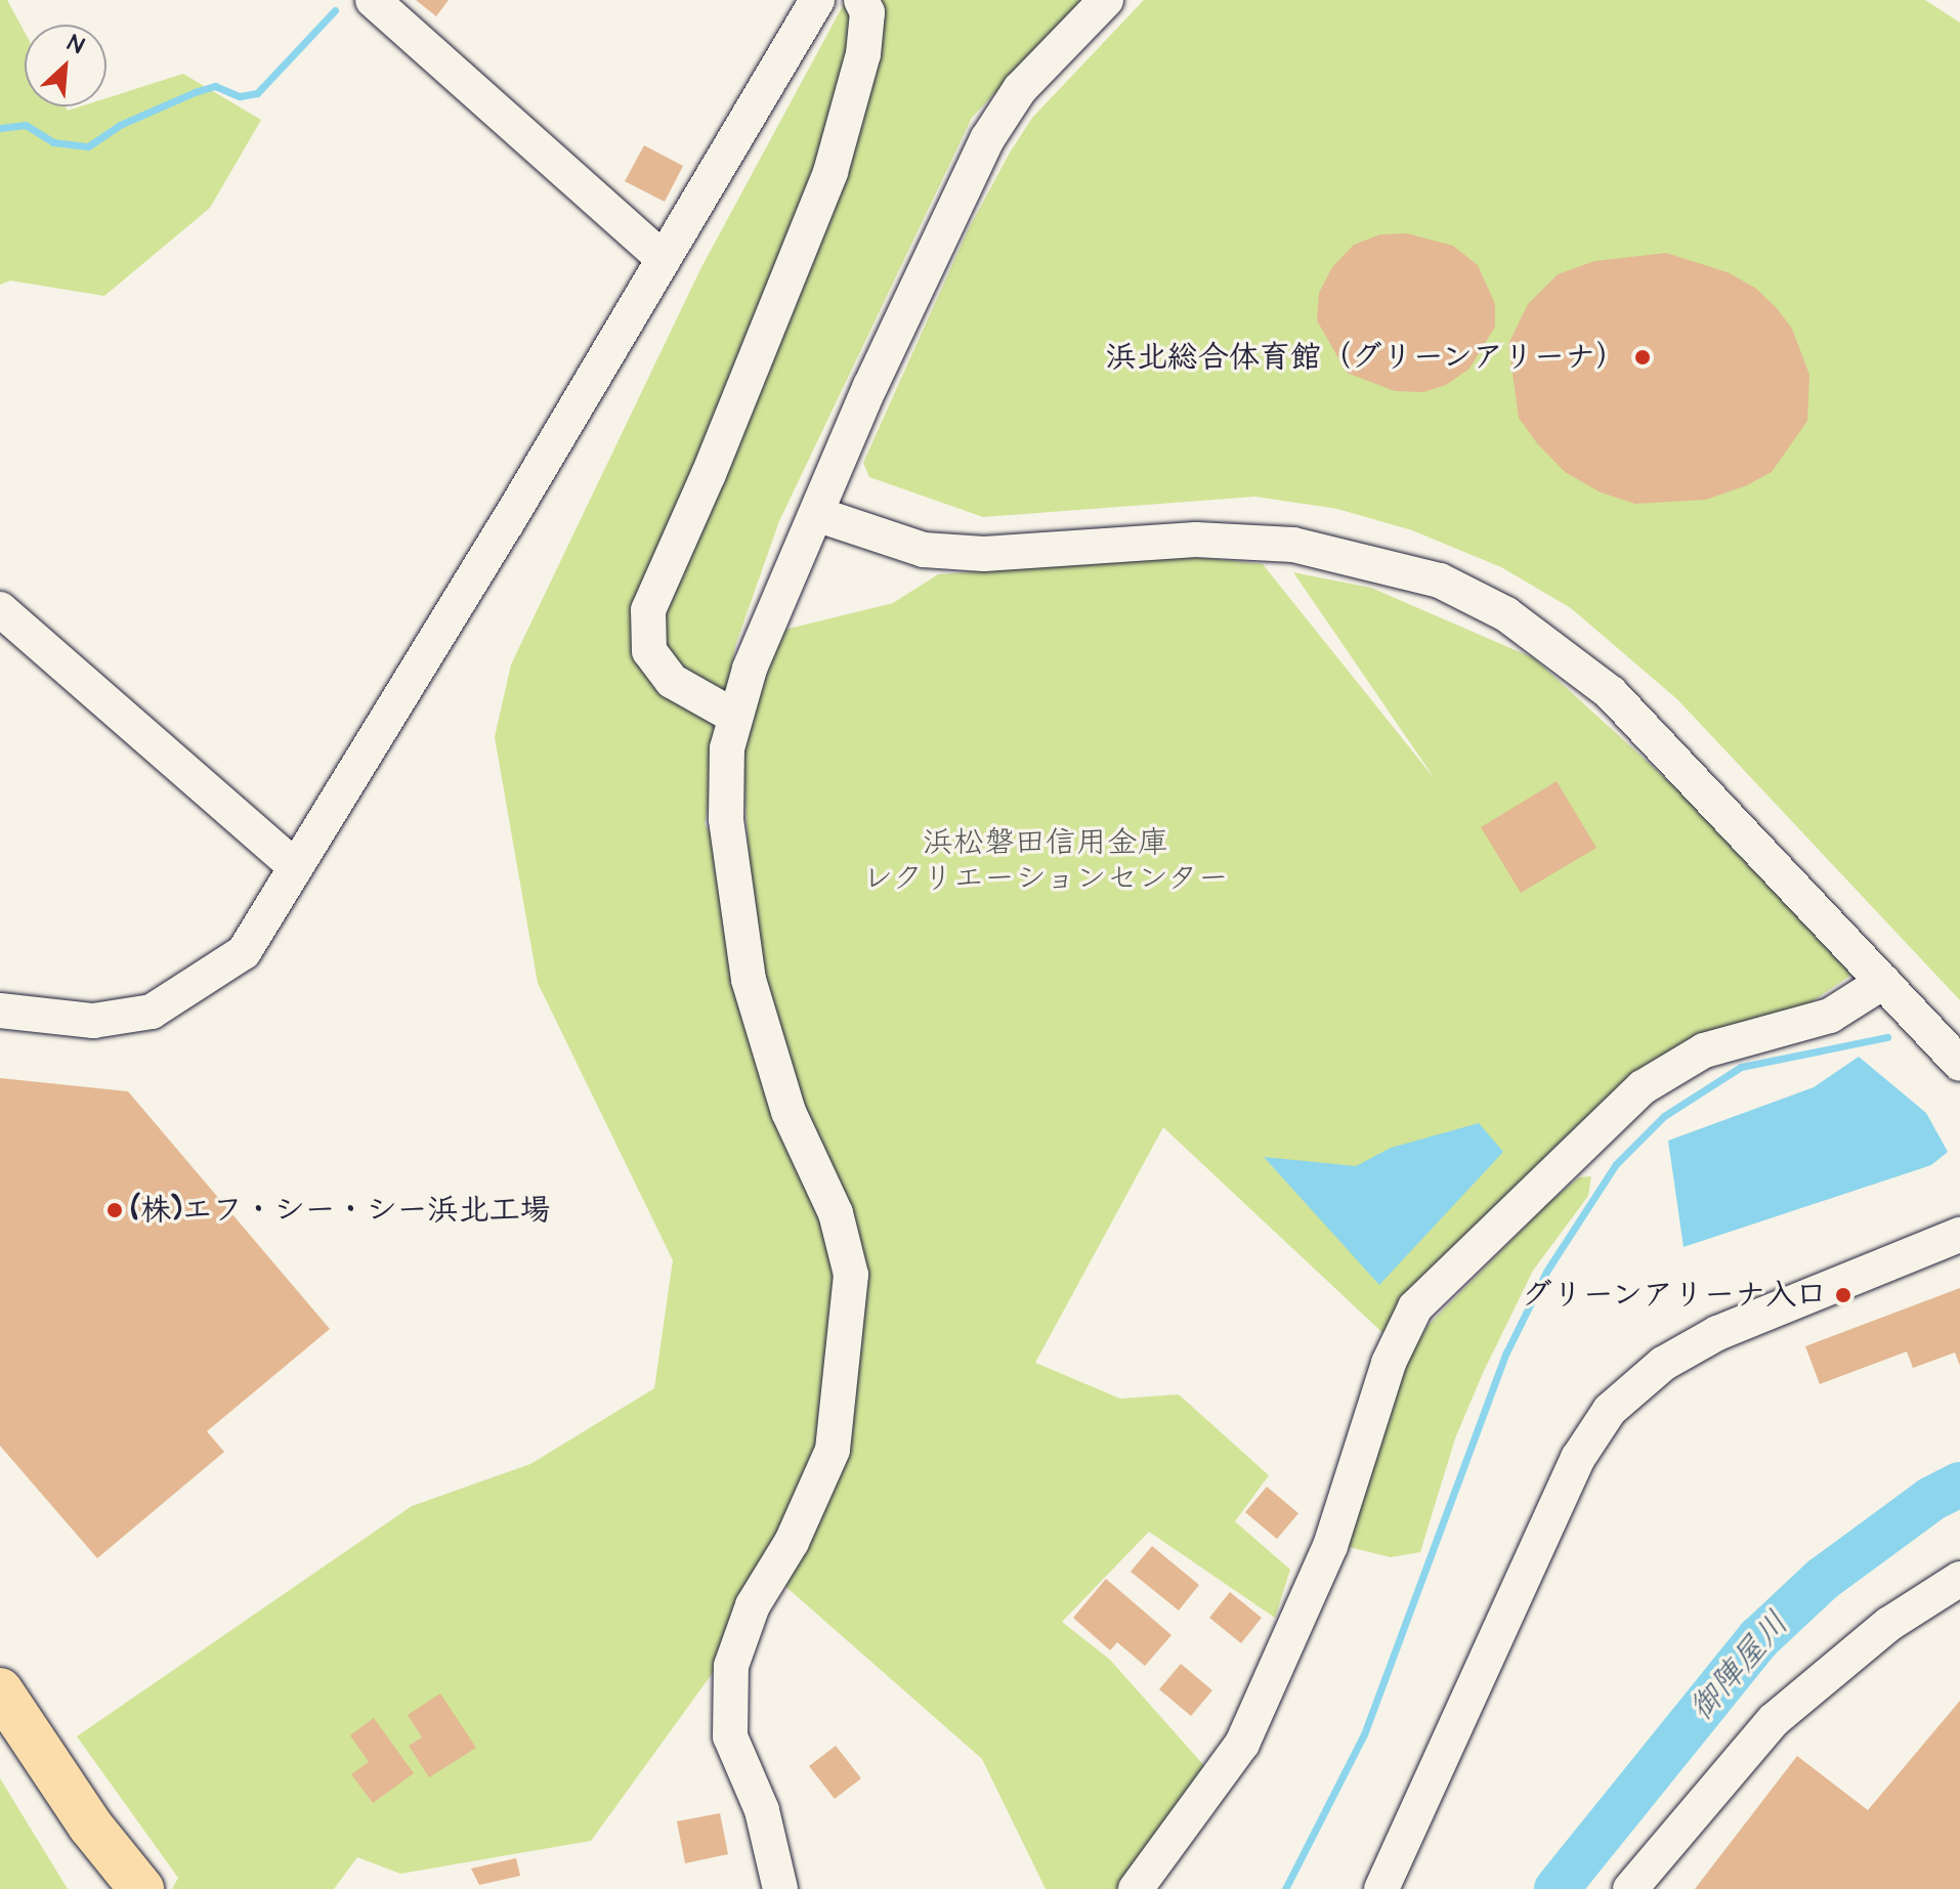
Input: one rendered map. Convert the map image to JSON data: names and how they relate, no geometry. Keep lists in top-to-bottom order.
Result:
{
  "water": ["御陣屋川"],
  "parks": ["浜松磐田信用金庫 レクリエーションセンター"],
  "places": ["浜北総合体育館（グリーンアリーナ）", "(株)エフ・シー・シー浜北工場", "グリーンアリーナ入口"],
  "north": "top right"
}
